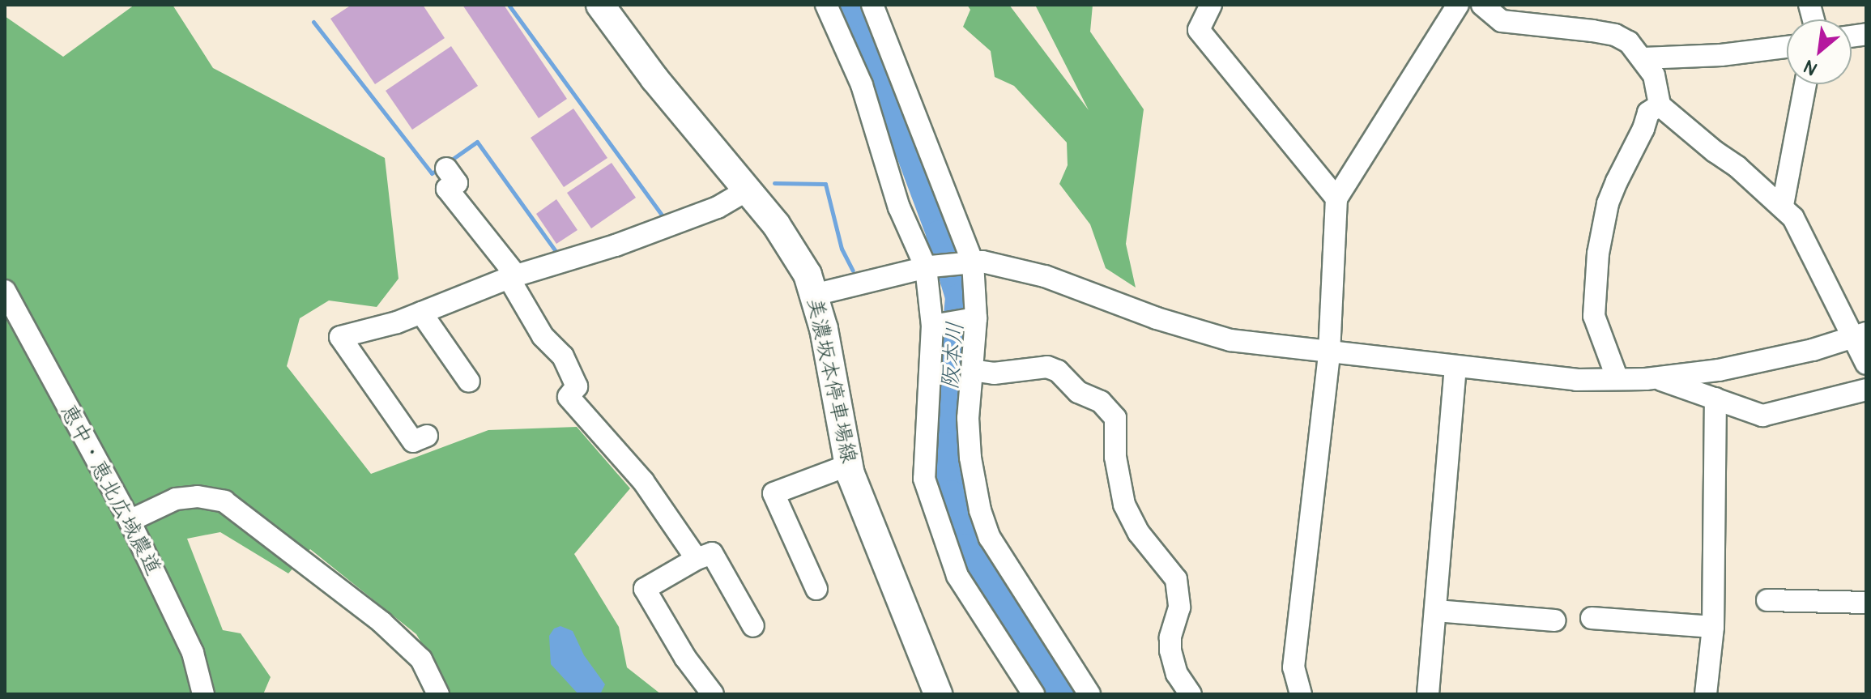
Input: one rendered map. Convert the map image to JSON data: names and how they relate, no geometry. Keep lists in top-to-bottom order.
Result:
{
  "streets": {
    "main road": ["美濃坂本停車場線"],
    "street": ["恵中・恵北広域農道"]
  },
  "water": ["阪本川"],
  "north": "bottom left"
}
